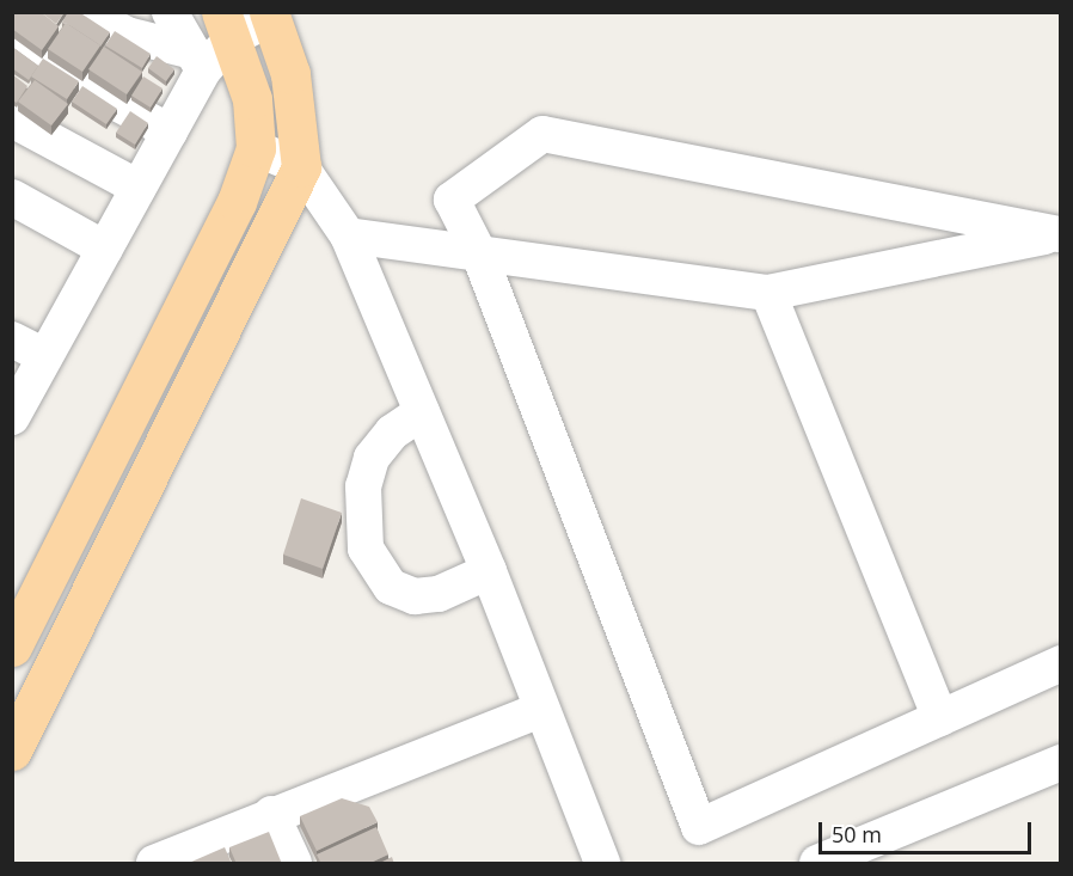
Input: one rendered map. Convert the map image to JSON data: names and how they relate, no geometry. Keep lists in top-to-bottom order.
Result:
{
  "scale_bar": "50 m"
}
